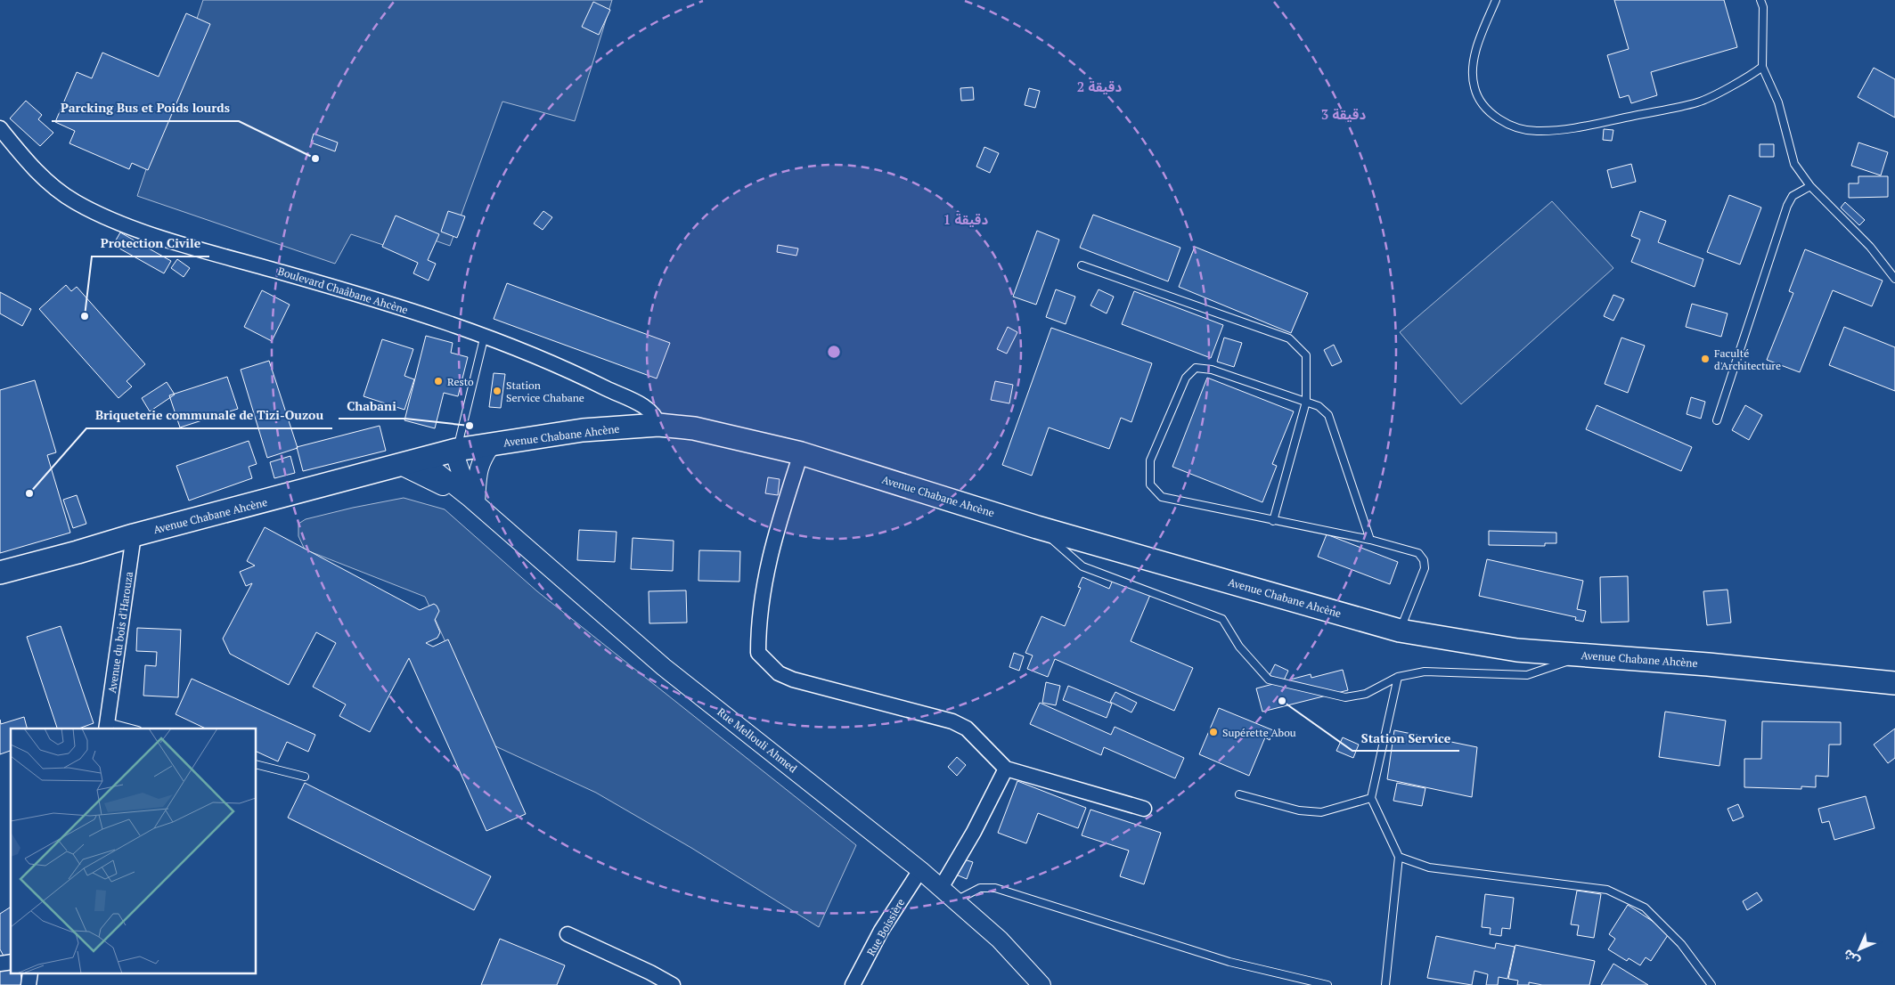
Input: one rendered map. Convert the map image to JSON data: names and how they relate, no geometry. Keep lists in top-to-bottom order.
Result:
{
  "streets": {
    "main road": ["Avenue Chabane Ahcène"],
    "street": [
      "Boulevard Chaâbane Ahcène",
      "Avenue du bois d'Harouza",
      "Rue Mellouli Ahmed",
      "Rue Boissière"
    ]
  },
  "crossings": [
    ["Boulevard Chaâbane Ahcène", "Avenue Chabane Ahcène"],
    ["Avenue Chabane Ahcène", "Avenue du bois d'Harouza"],
    ["Avenue Chabane Ahcène", "Rue Mellouli Ahmed"],
    ["Rue Mellouli Ahmed", "Rue Boissière"]
  ],
  "places": [
    "Parcking Bus et Poids lourds",
    "Protection Civile",
    "Faculté d'Architecture",
    "Resto",
    "Station Service Chabane",
    "Chabani",
    "Briqueterie communale de Tizi-Ouzou",
    "Station Service",
    "Supérette Abou"
  ],
  "north": "bottom left",
  "rings": ["2 دقيقة", "3 دقيقة", "1 دقيقة"]
}
